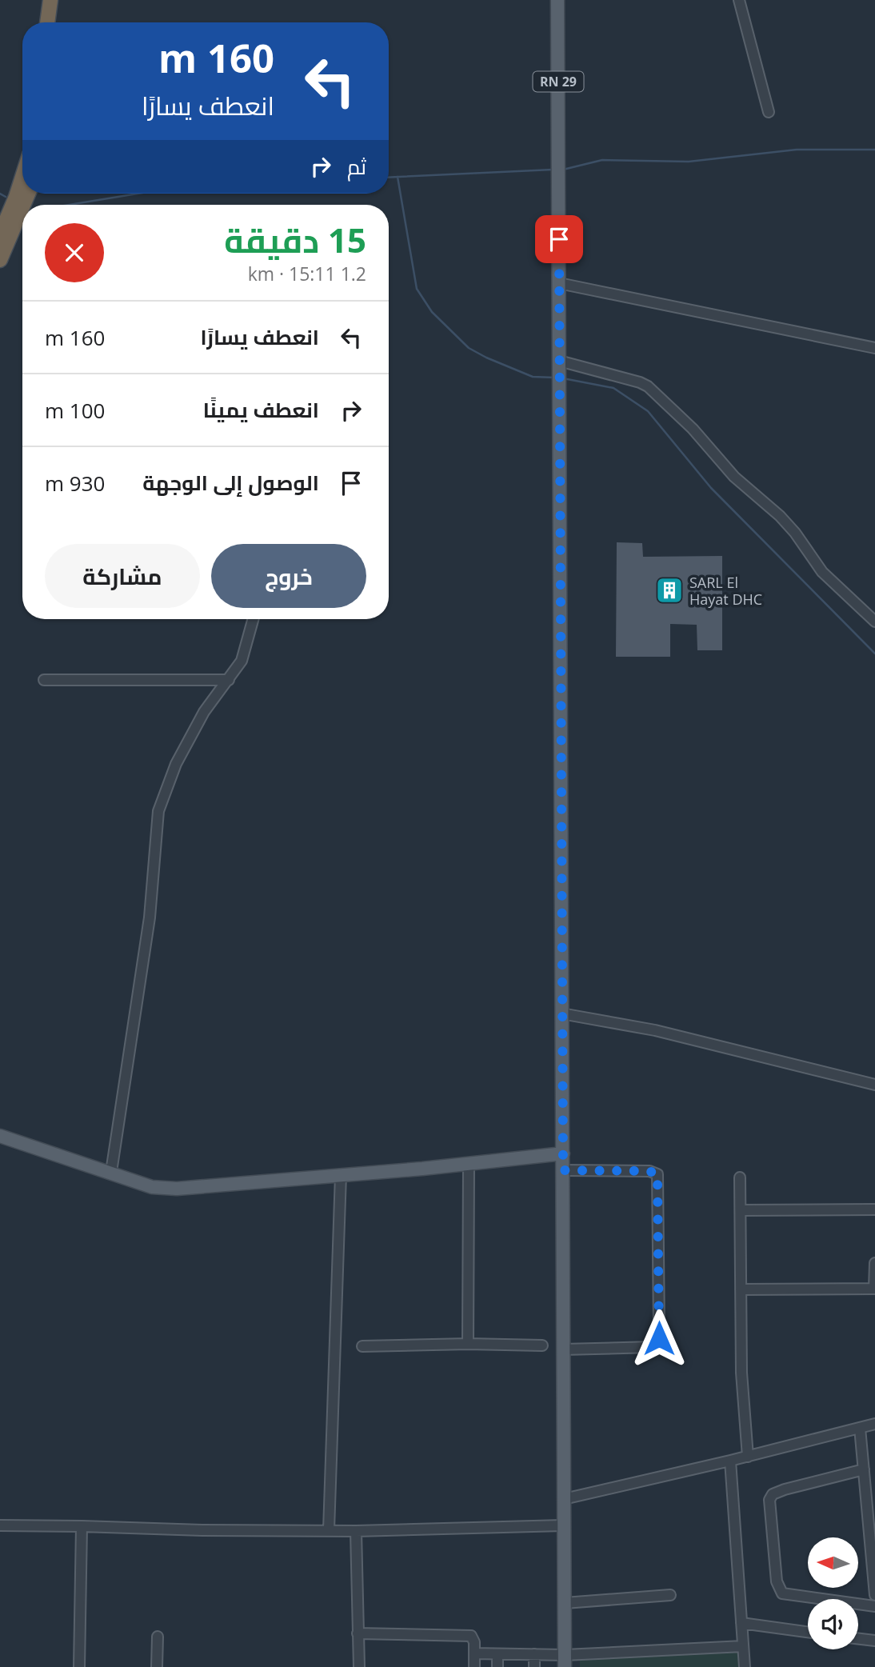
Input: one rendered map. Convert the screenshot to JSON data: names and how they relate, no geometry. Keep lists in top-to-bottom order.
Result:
{
  "streets": {
    "main road": ["RN 29"]
  },
  "places": {
    "building": ["SARL El Hayat DHC"]
  },
  "north": "left",
  "page": {
    "turn": ["160 m", "انعطف يسارًا"],
    "then": "ثم",
    "heading": ["15 دقيقة", "1.2 km · 15:11"],
    "list": [
      {
        "name": "انعطف يسارًا",
        "value": "160 m"
      },
      {
        "name": "انعطف يمينًا",
        "value": "100 m"
      },
      {
        "name": "الوصول إلى الوجهة",
        "value": "930 m"
      }
    ],
    "buttons": ["خروج", "مشاركة"]
  }
}
